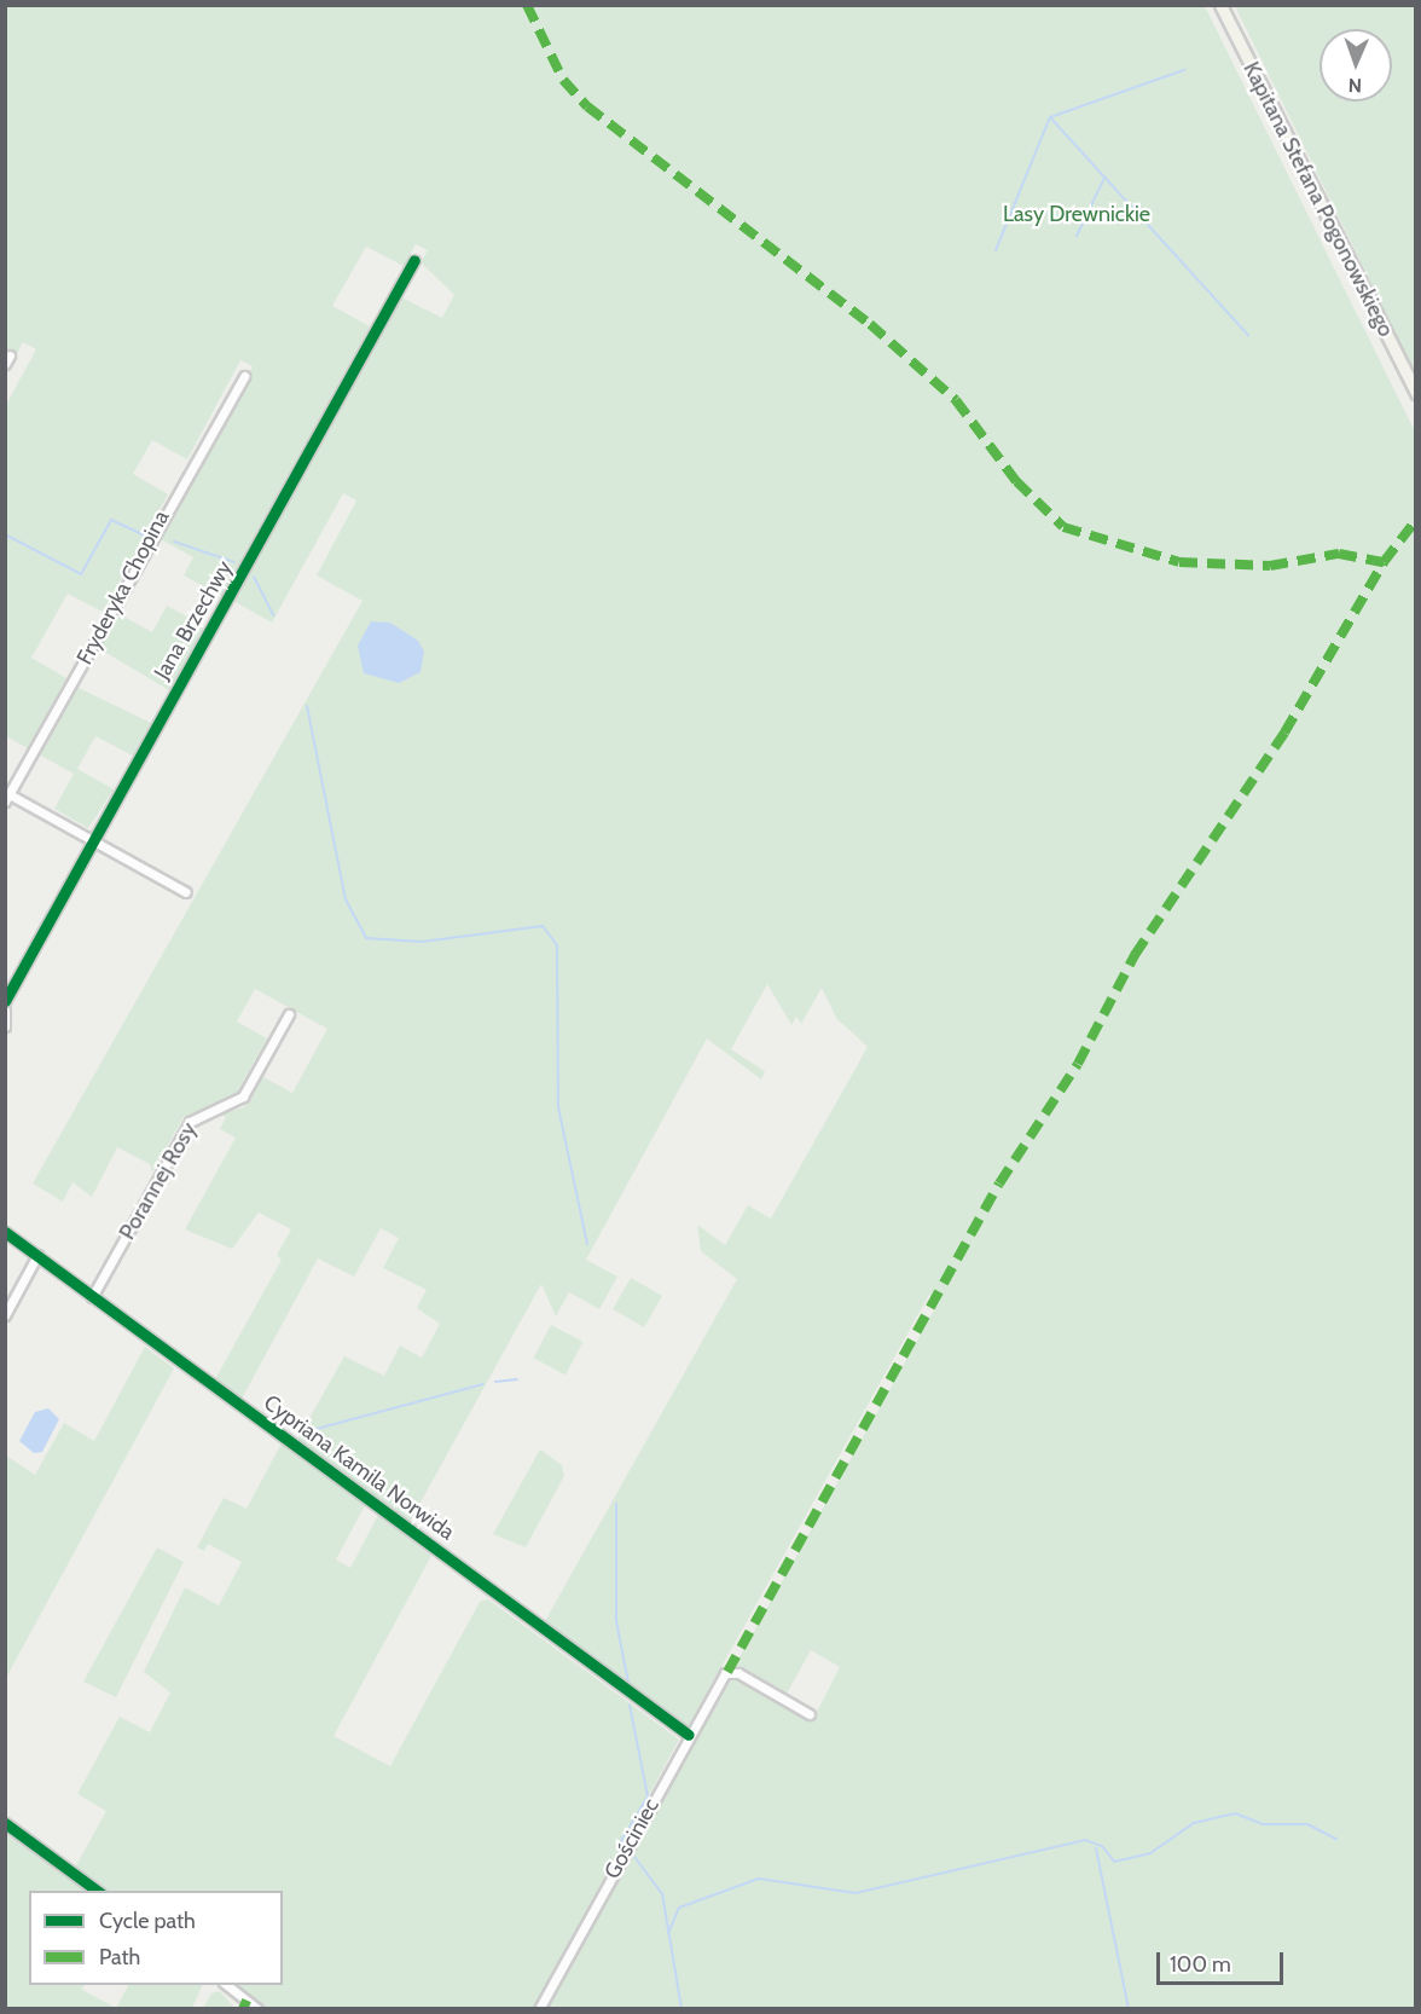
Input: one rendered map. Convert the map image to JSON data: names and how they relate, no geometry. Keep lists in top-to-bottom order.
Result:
{
  "streets": {
    "main road": ["Kapitana Stefana Pogonowskiego"],
    "street": [
      "Fryderyka Chopina",
      "Jana Brzechwy",
      "Porannej Rosy",
      "Cypriana Kamila Norwida",
      "Gościniec"
    ]
  },
  "crossings": [
    ["Porannej Rosy", "Cypriana Kamila Norwida"],
    ["Cypriana Kamila Norwida", "Gościniec"]
  ],
  "parks": ["Lasy Drewnickie"],
  "legend": ["Cycle path", "Path"],
  "scale_bar": "100 m",
  "north": "bottom"
}
